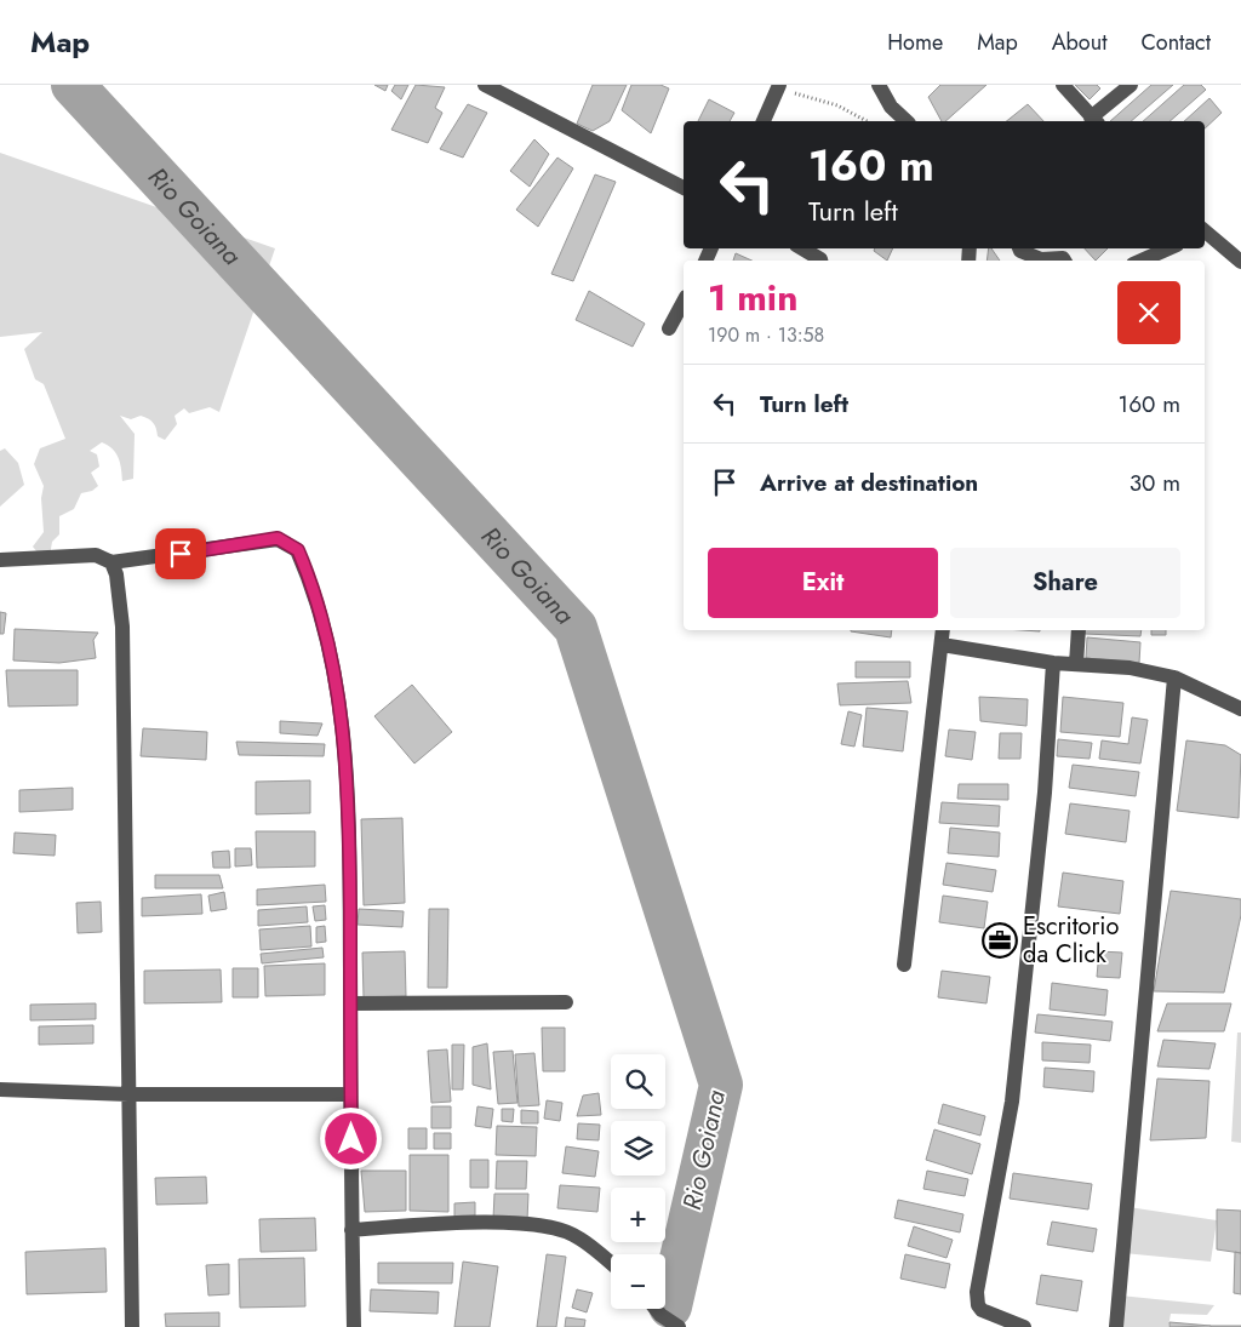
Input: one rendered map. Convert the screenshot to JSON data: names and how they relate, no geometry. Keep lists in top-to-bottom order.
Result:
{
  "water": ["Rio Goiana"],
  "places": {
    "office": ["Escritorio da Click"]
  },
  "page": {
    "header": "Map",
    "nav": [
      "Home",
      "Map",
      "About",
      "Contact"
    ],
    "turn": ["160 m", "Turn left"],
    "heading": ["1 min", "190 m · 13:58"],
    "list": [
      {
        "name": "Turn left",
        "value": "160 m"
      },
      {
        "name": "Arrive at destination",
        "value": "30 m"
      }
    ],
    "buttons": ["Exit", "Share"],
    "map_buttons": ["+", "−"]
  }
}
